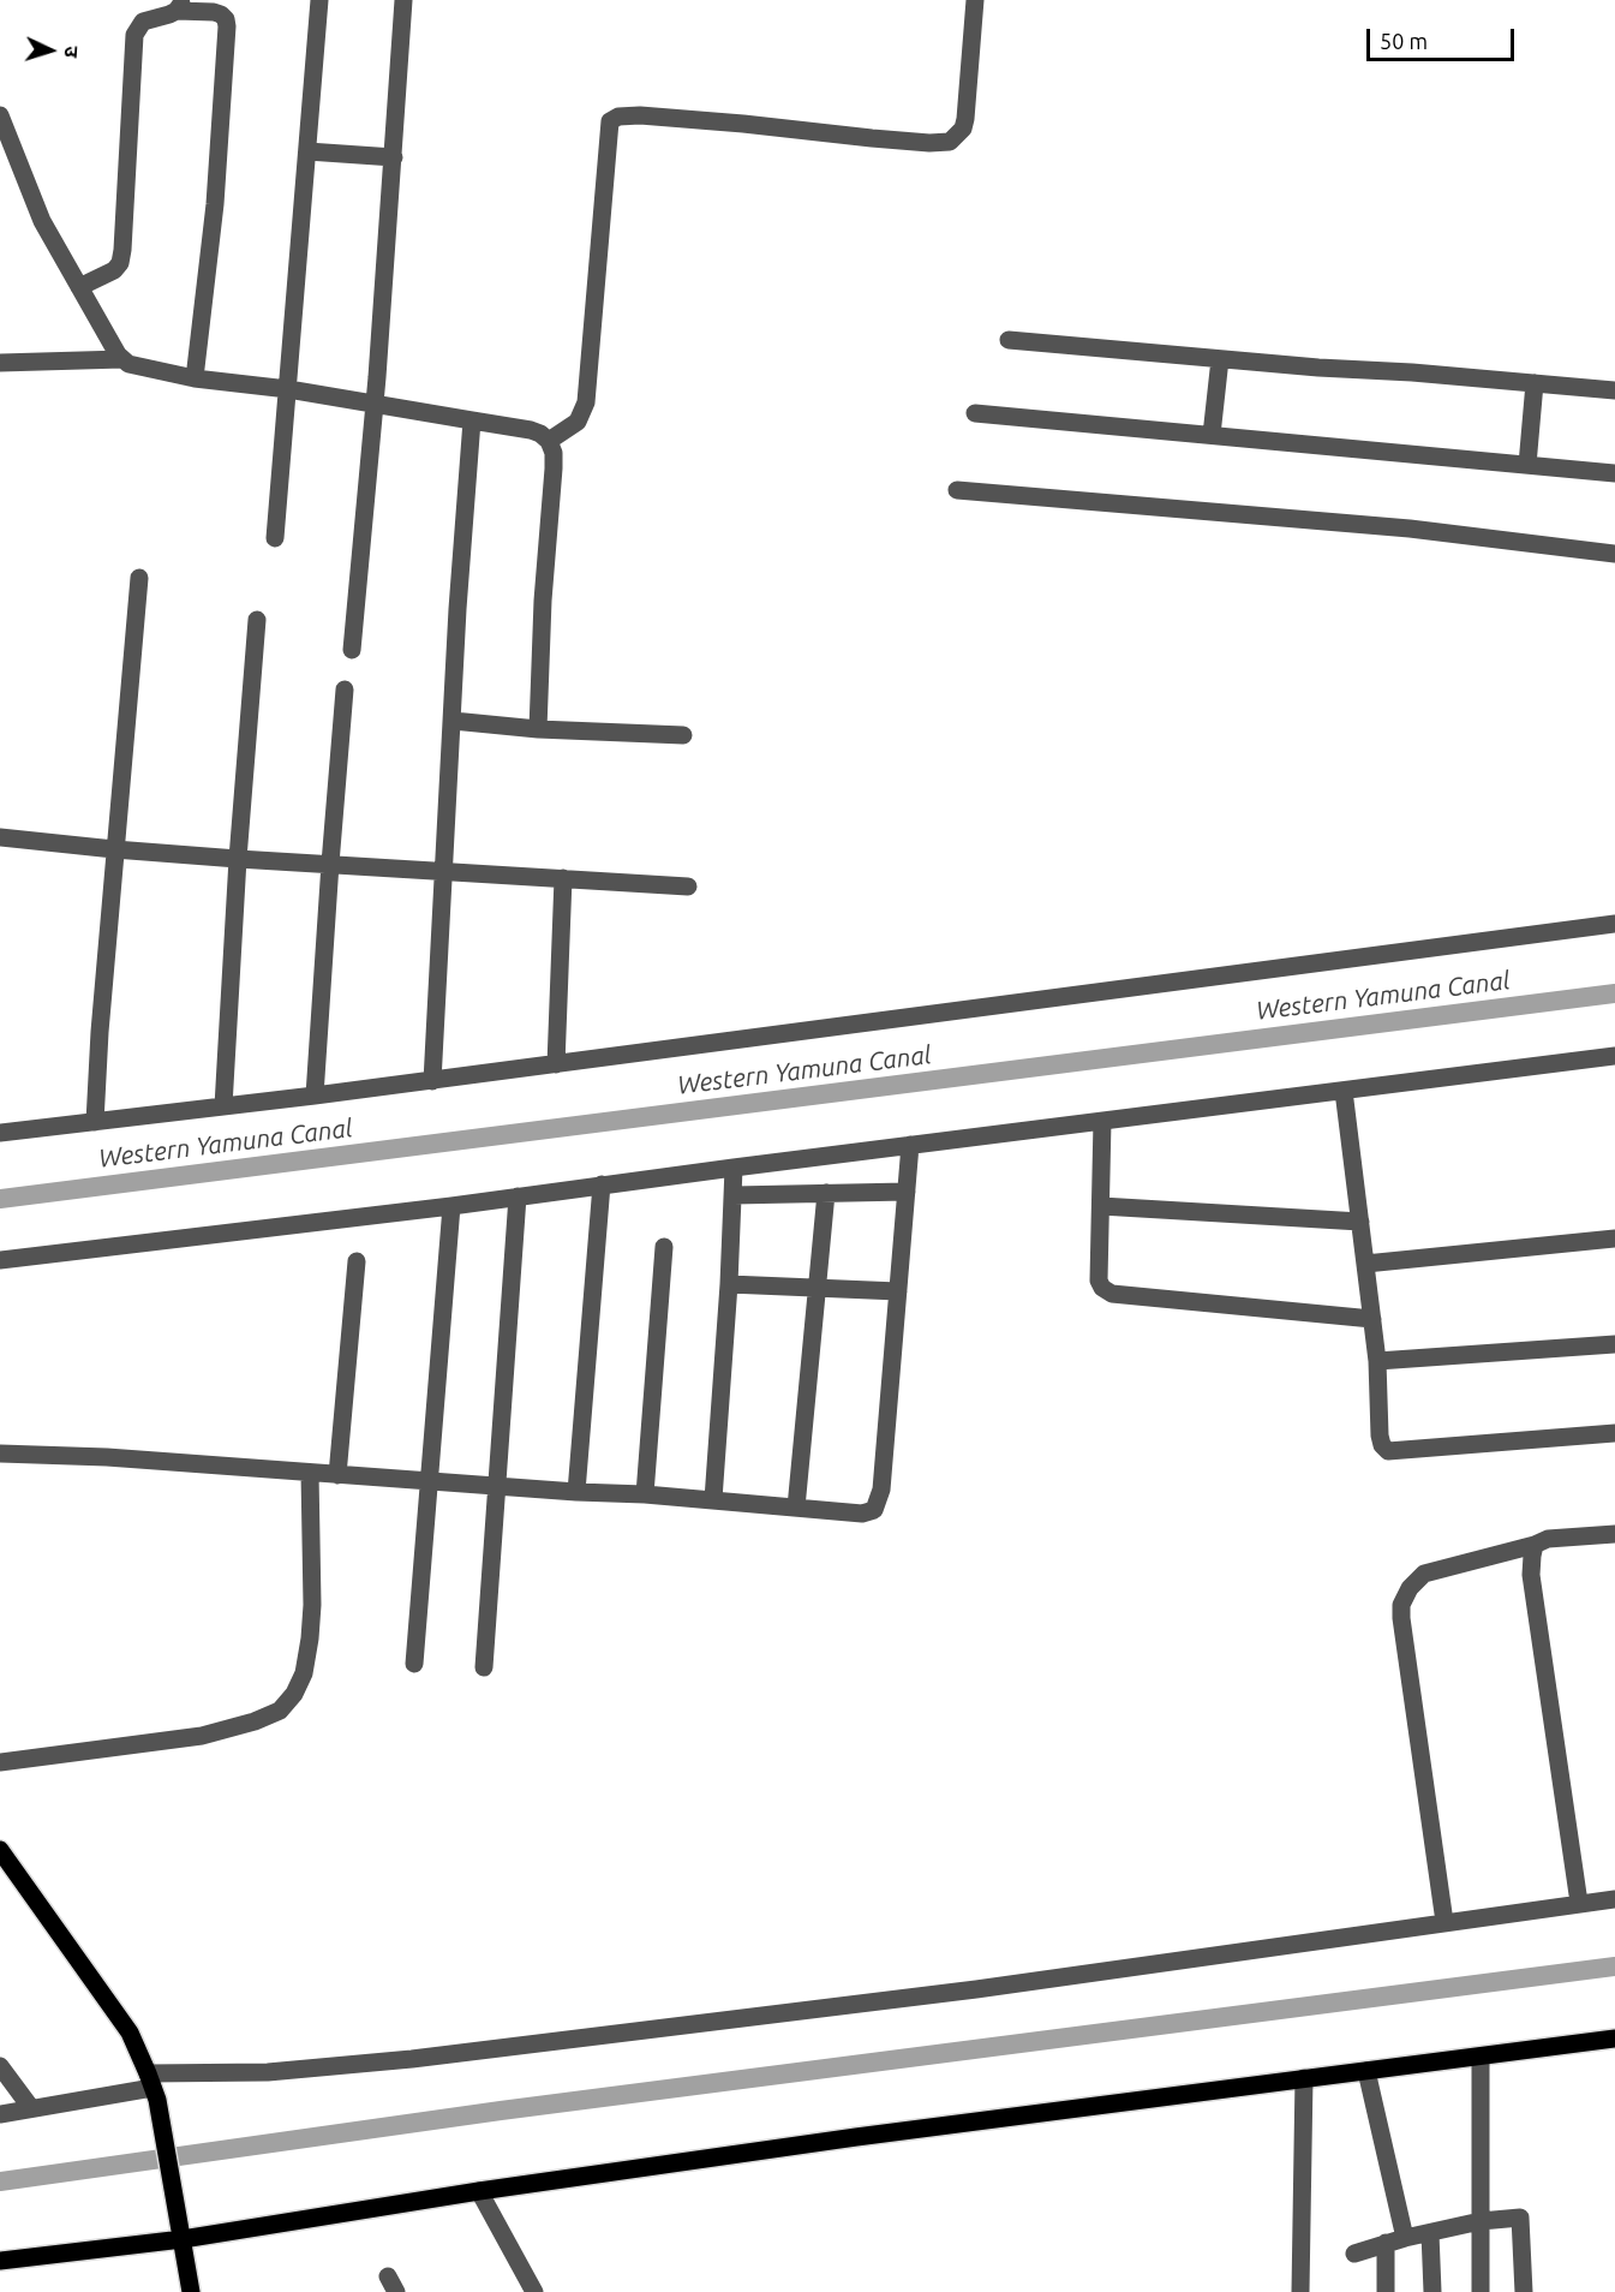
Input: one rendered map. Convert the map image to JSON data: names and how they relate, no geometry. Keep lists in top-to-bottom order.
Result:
{
  "water": ["Western Yamuna Canal"],
  "scale_bar": "50 m",
  "north": "right"
}
